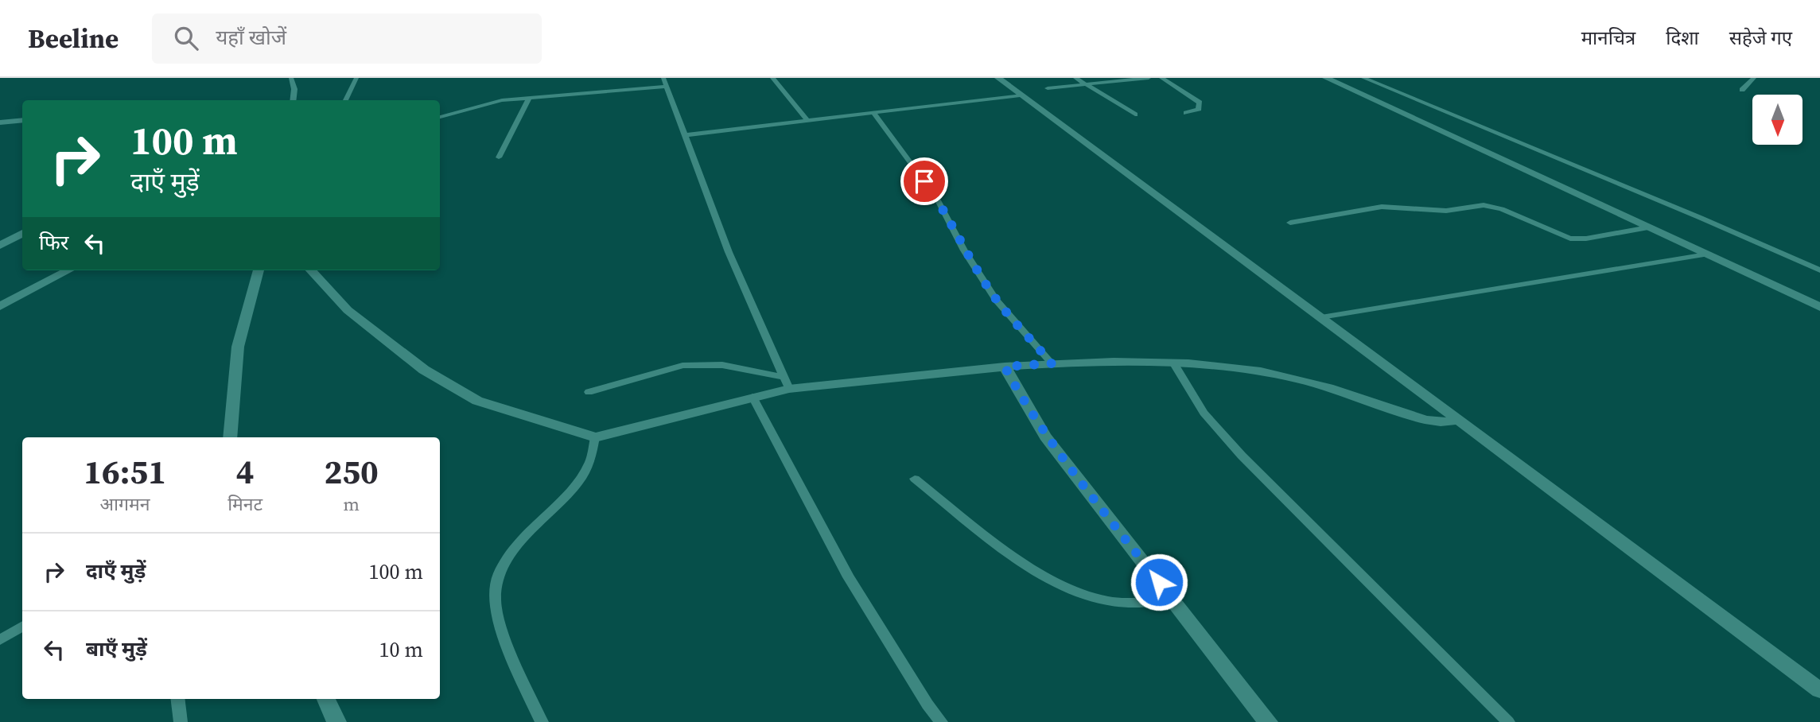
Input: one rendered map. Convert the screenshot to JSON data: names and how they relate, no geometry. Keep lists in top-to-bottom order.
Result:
{
  "north": "bottom",
  "page": {
    "header": "Beeline",
    "search": "यहाँ खोजें",
    "nav": ["मानचित्र", "दिशा", "सहेजे गए"],
    "turn": ["100 m", "दाएँ मुड़ें"],
    "then": "फिर",
    "eta": [
      "16:51",
      "आगमन",
      "4",
      "मिनट",
      "250",
      "m"
    ],
    "list": [
      {
        "name": "दाएँ मुड़ें",
        "value": "100 m"
      },
      {
        "name": "बाएँ मुड़ें",
        "value": "10 m"
      }
    ]
  }
}
